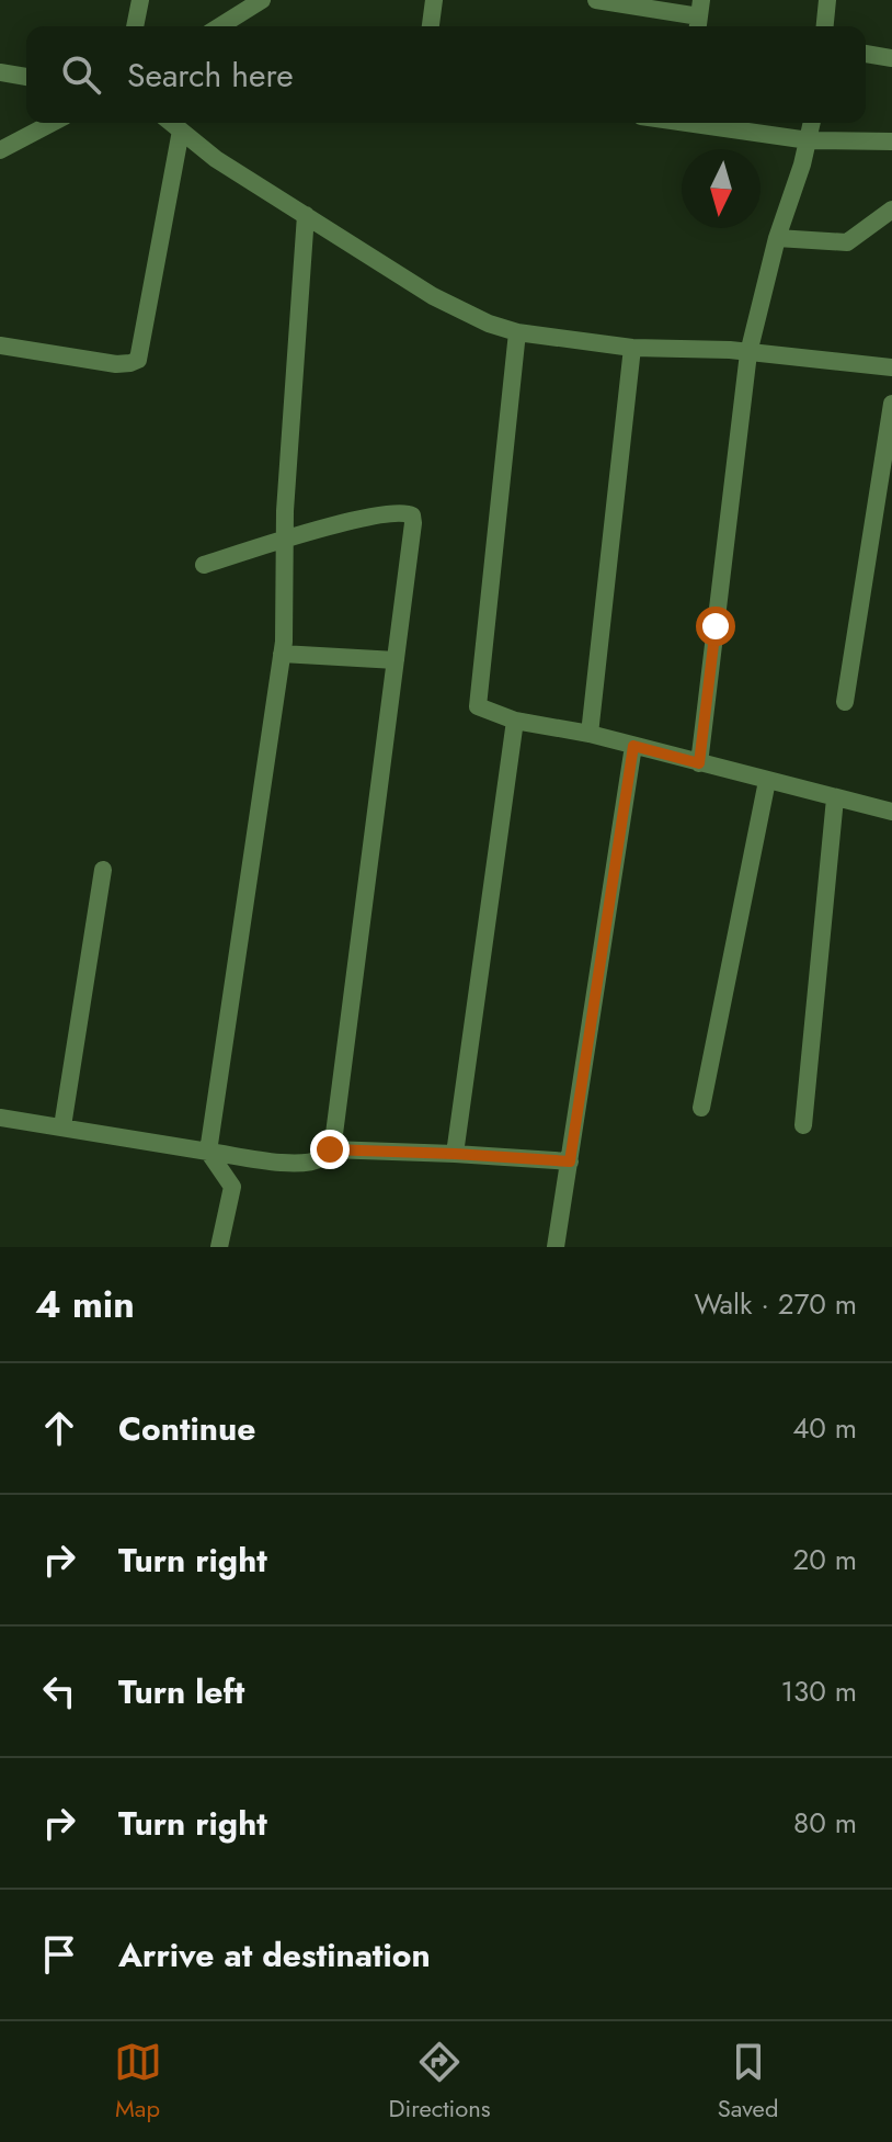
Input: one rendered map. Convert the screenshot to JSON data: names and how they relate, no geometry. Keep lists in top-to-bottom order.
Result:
{
  "north": "bottom",
  "page": {
    "search": "Search here",
    "heading": ["4 min", "Walk · 270 m"],
    "list": [
      ["Continue", "40 m"],
      ["Turn right", "20 m"],
      ["Turn left", "130 m"],
      ["Turn right", "80 m"],
      "Arrive at destination"
    ],
    "nav": ["Map", "Directions", "Saved"]
  }
}
